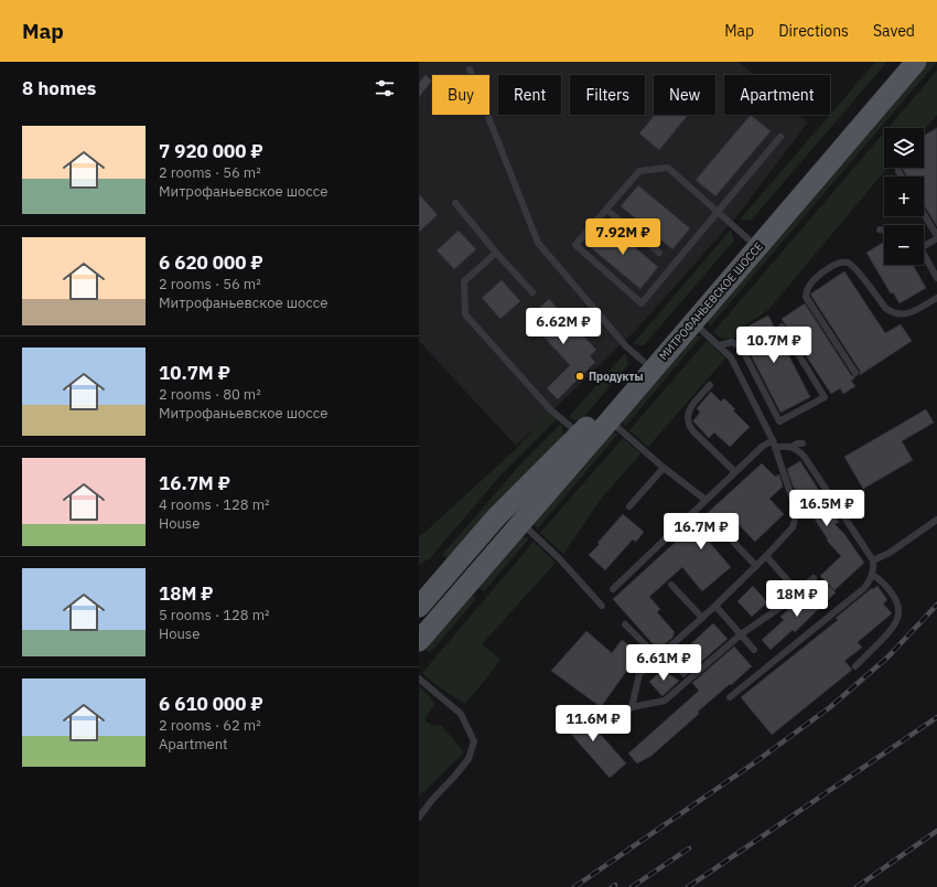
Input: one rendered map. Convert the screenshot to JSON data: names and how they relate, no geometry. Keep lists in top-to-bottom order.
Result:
{
  "streets": {
    "main road": ["МИТРОФАНЬЕВСКОЕ ШОССЕ"]
  },
  "places": ["Продукты"],
  "page": {
    "header": "Map",
    "nav": ["Map", "Directions", "Saved"],
    "heading": "8 homes",
    "chip": [
      "Buy",
      "Rent",
      "Filters",
      "New",
      "Apartment"
    ],
    "list": [
      {
        "name": "7 920 000 ₽",
        "note": "2 rooms · 56 m² · Митрофаньевское шоссе"
      },
      {
        "name": "6 620 000 ₽",
        "note": "2 rooms · 56 m² · Митрофаньевское шоссе"
      },
      {
        "name": "10.7M ₽",
        "note": "2 rooms · 80 m² · Митрофаньевское шоссе"
      },
      {
        "name": "16.7M ₽",
        "note": "4 rooms · 128 m² · House"
      },
      {
        "name": "18M ₽",
        "note": "5 rooms · 128 m² · House"
      },
      {
        "name": "6 610 000 ₽",
        "note": "2 rooms · 62 m² · Apartment"
      }
    ],
    "map_buttons": ["+", "−"],
    "price": [
      "7.92M ₽",
      "6.62M ₽",
      "10.7M ₽",
      "16.5M ₽",
      "16.7M ₽",
      "18M ₽",
      "6.61M ₽",
      "11.6M ₽"
    ]
  }
}
